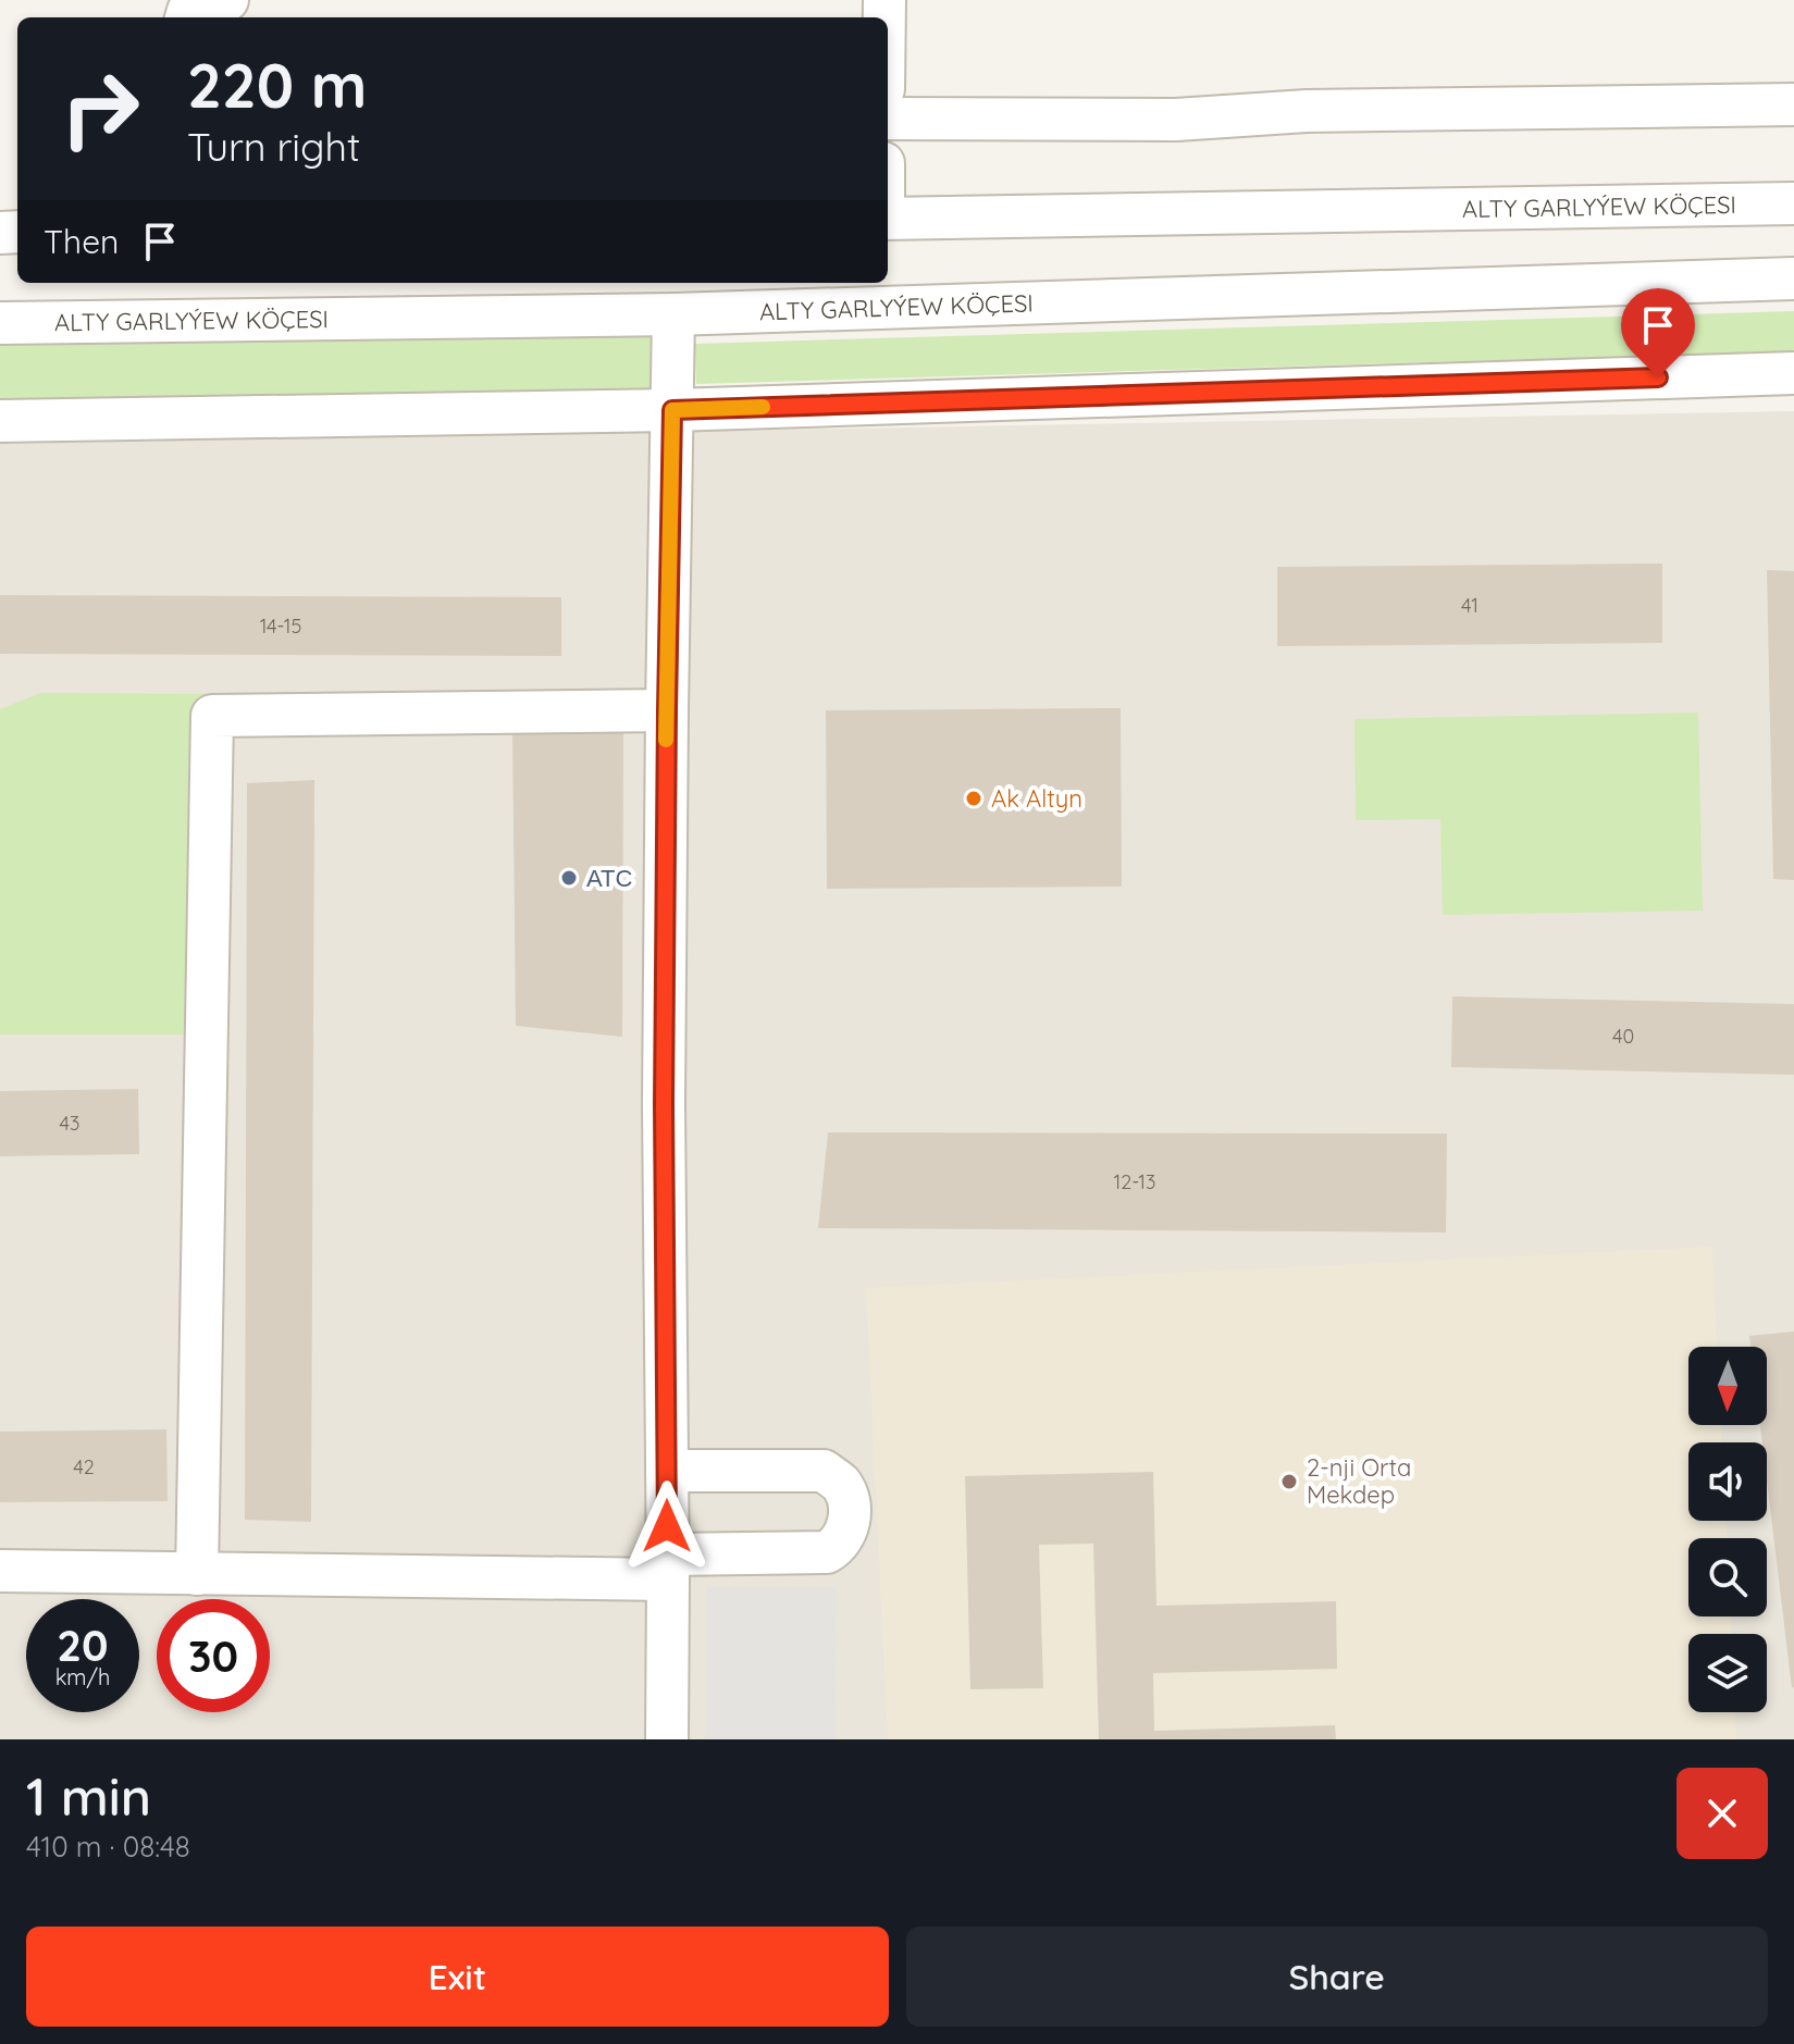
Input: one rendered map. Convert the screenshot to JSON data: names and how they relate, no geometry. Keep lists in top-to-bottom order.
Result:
{
  "streets": {
    "street": ["ALTY GARLYÝEW KÖÇESI"]
  },
  "places": ["Ak Altyn", "АТС", "2-nji Orta Mekdep"],
  "house_numbers": [
    "41",
    "14-15",
    "40",
    "43",
    "12-13",
    "42"
  ],
  "north": "bottom",
  "page": {
    "turn": ["220 m", "Turn right"],
    "then": "Then",
    "speed": "20 km/h",
    "limit": "30",
    "heading": ["1 min", "410 m · 08:48"],
    "buttons": ["Exit", "Share"]
  }
}
